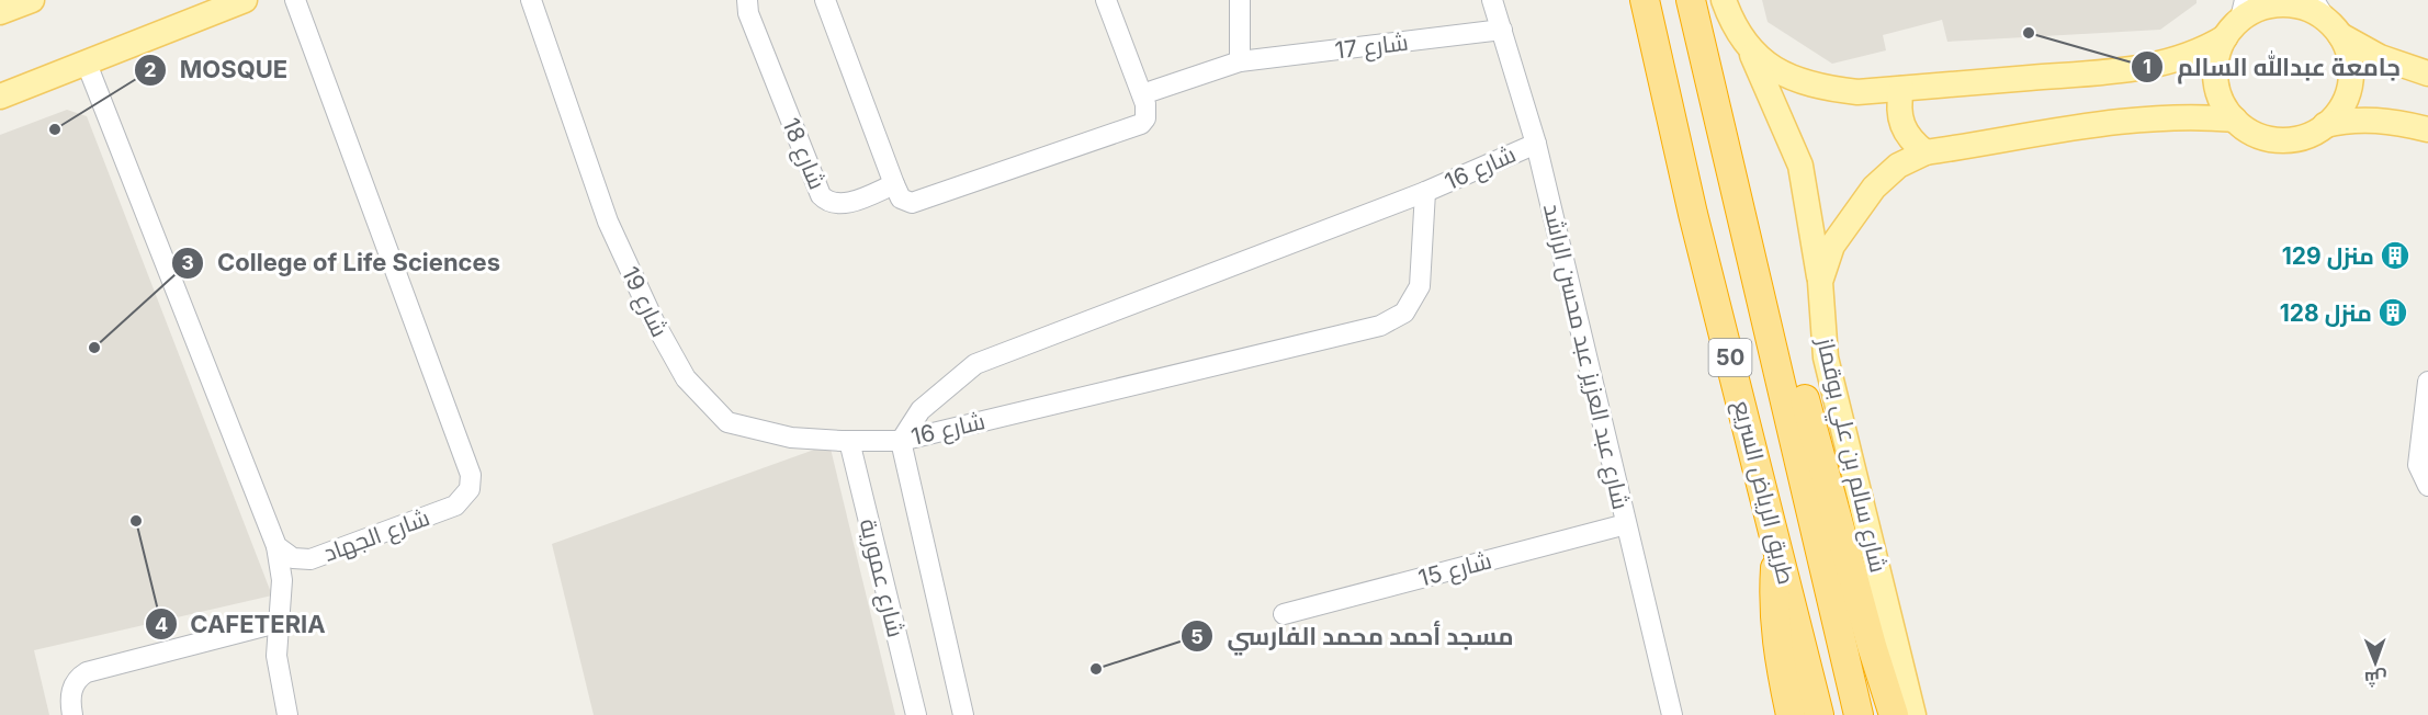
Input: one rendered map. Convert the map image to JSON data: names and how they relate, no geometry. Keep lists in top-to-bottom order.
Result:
{
  "streets": {
    "highway": ["50", "طريق الرياض السريع"],
    "main road": ["شارع سالم بن علي بوقماز"],
    "street": [
      "شارع 17",
      "شارع 18",
      "شارع 16",
      "شارع 19",
      "شارع عبد العزيز عبد محسن الراشد",
      "شارع الجهاد",
      "شارع 15",
      "شارع عمورية"
    ]
  },
  "crossings": [
    ["شارع 17", "شارع عبد العزيز عبد محسن الراشد"],
    ["شارع 16", "شارع 19"],
    ["شارع 16", "شارع عبد العزيز عبد محسن الراشد"],
    ["شارع 16", "شارع عمورية"],
    ["شارع 19", "شارع عمورية"],
    ["شارع عبد العزيز عبد محسن الراشد", "شارع 15"]
  ],
  "places": {
    "other": [
      "جامعة عبدالله السالم",
      "MOSQUE",
      "College of Life Sciences",
      "CAFETERIA",
      "مسجد أحمد محمد الفارسي"
    ],
    "building": ["منزل 129", "منزل 128"]
  },
  "north": "bottom"
}
